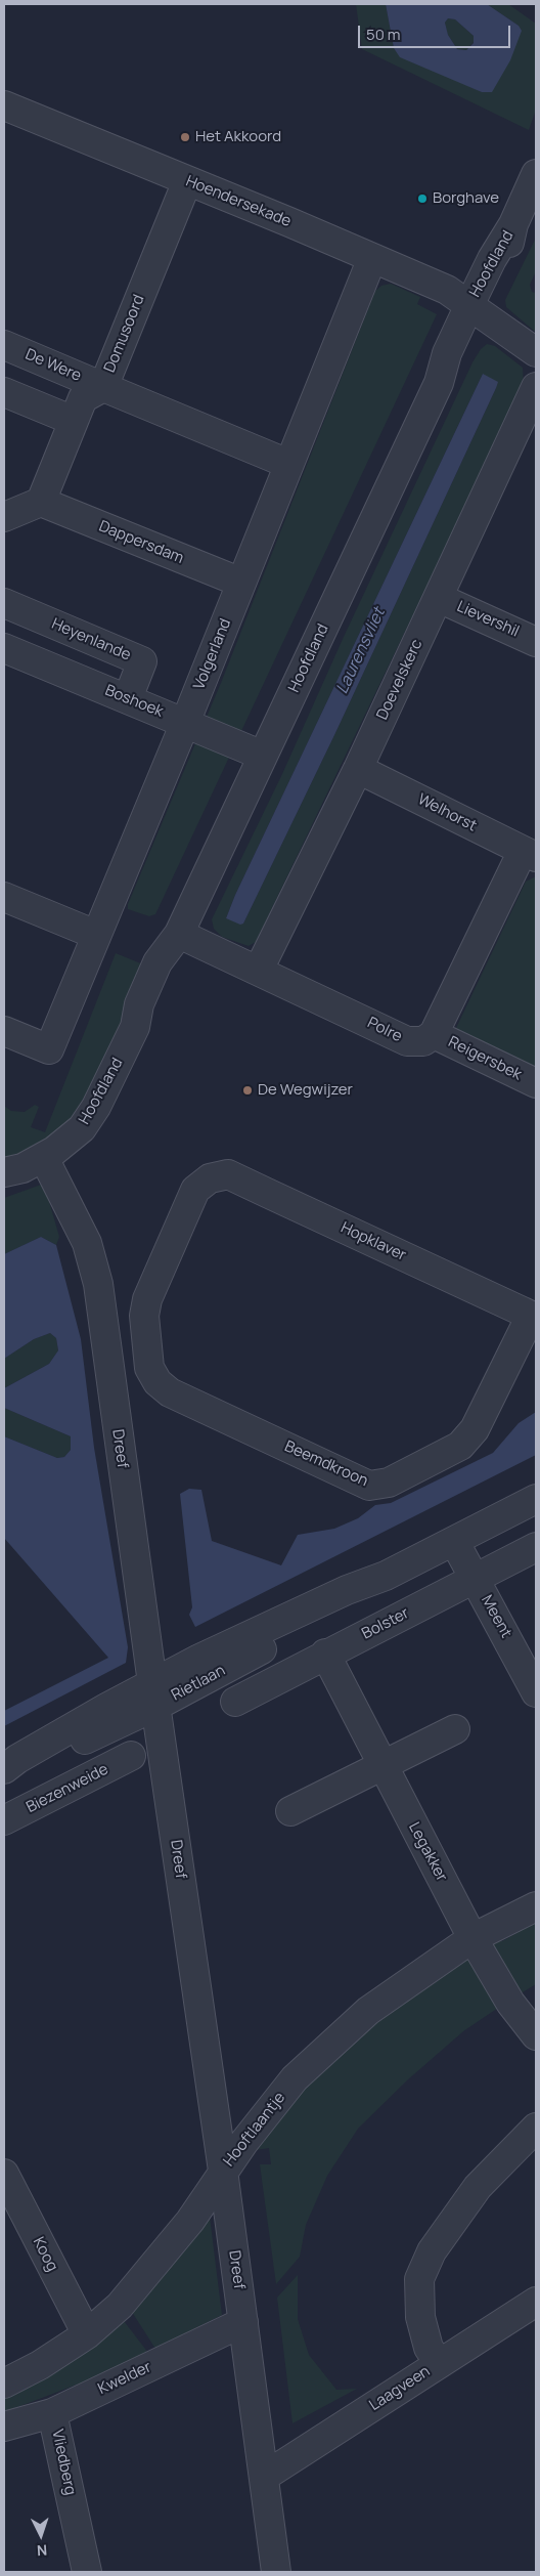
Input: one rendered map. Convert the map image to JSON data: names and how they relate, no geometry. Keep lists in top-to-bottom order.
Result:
{
  "streets": {
    "street": [
      "Hoendersekade",
      "Hoofdland",
      "Domusoord",
      "De Were",
      "Dappersdam",
      "Lievershil",
      "Heyenlande",
      "Volgerland",
      "Doevelskerc",
      "Boshoek",
      "Welhorst",
      "Polre",
      "Reigersbek",
      "Hopklaver",
      "Dreef",
      "Beemdkroon",
      "Meent",
      "Bolster",
      "Rietlaan",
      "Biezenweide",
      "Legakker",
      "Hooftlaantje",
      "Koog",
      "Kwelder",
      "Laagveen",
      "Vliedberg"
    ]
  },
  "crossings": [
    ["Hoendersekade", "Hoofdland"],
    ["Hoendersekade", "Domusoord"],
    ["Hoendersekade", "Volgerland"],
    ["Hoofdland", "Boshoek"],
    ["Hoofdland", "Polre"],
    ["Hoofdland", "Dreef"],
    ["Domusoord", "De Were"],
    ["Domusoord", "Volgerland"],
    ["Dappersdam", "Volgerland"],
    ["Lievershil", "Doevelskerc"],
    ["Heyenlande", "Boshoek"],
    ["Volgerland", "Boshoek"],
    ["Doevelskerc", "Welhorst"],
    ["Doevelskerc", "Polre"],
    ["Polre", "Reigersbek"],
    ["Hopklaver", "Beemdkroon"],
    ["Dreef", "Rietlaan"],
    ["Dreef", "Hooftlaantje"],
    ["Dreef", "Kwelder"],
    ["Dreef", "Laagveen"],
    ["Meent", "Bolster"],
    ["Meent", "Rietlaan"],
    ["Bolster", "Legakker"],
    ["Legakker", "Hooftlaantje"],
    ["Hooftlaantje", "Koog"],
    ["Kwelder", "Vliedberg"]
  ],
  "water": ["Laurensvliet"],
  "places": ["Het Akkoord", "Borghave", "De Wegwijzer"],
  "scale_bar": "50 m",
  "north": "bottom"
}
